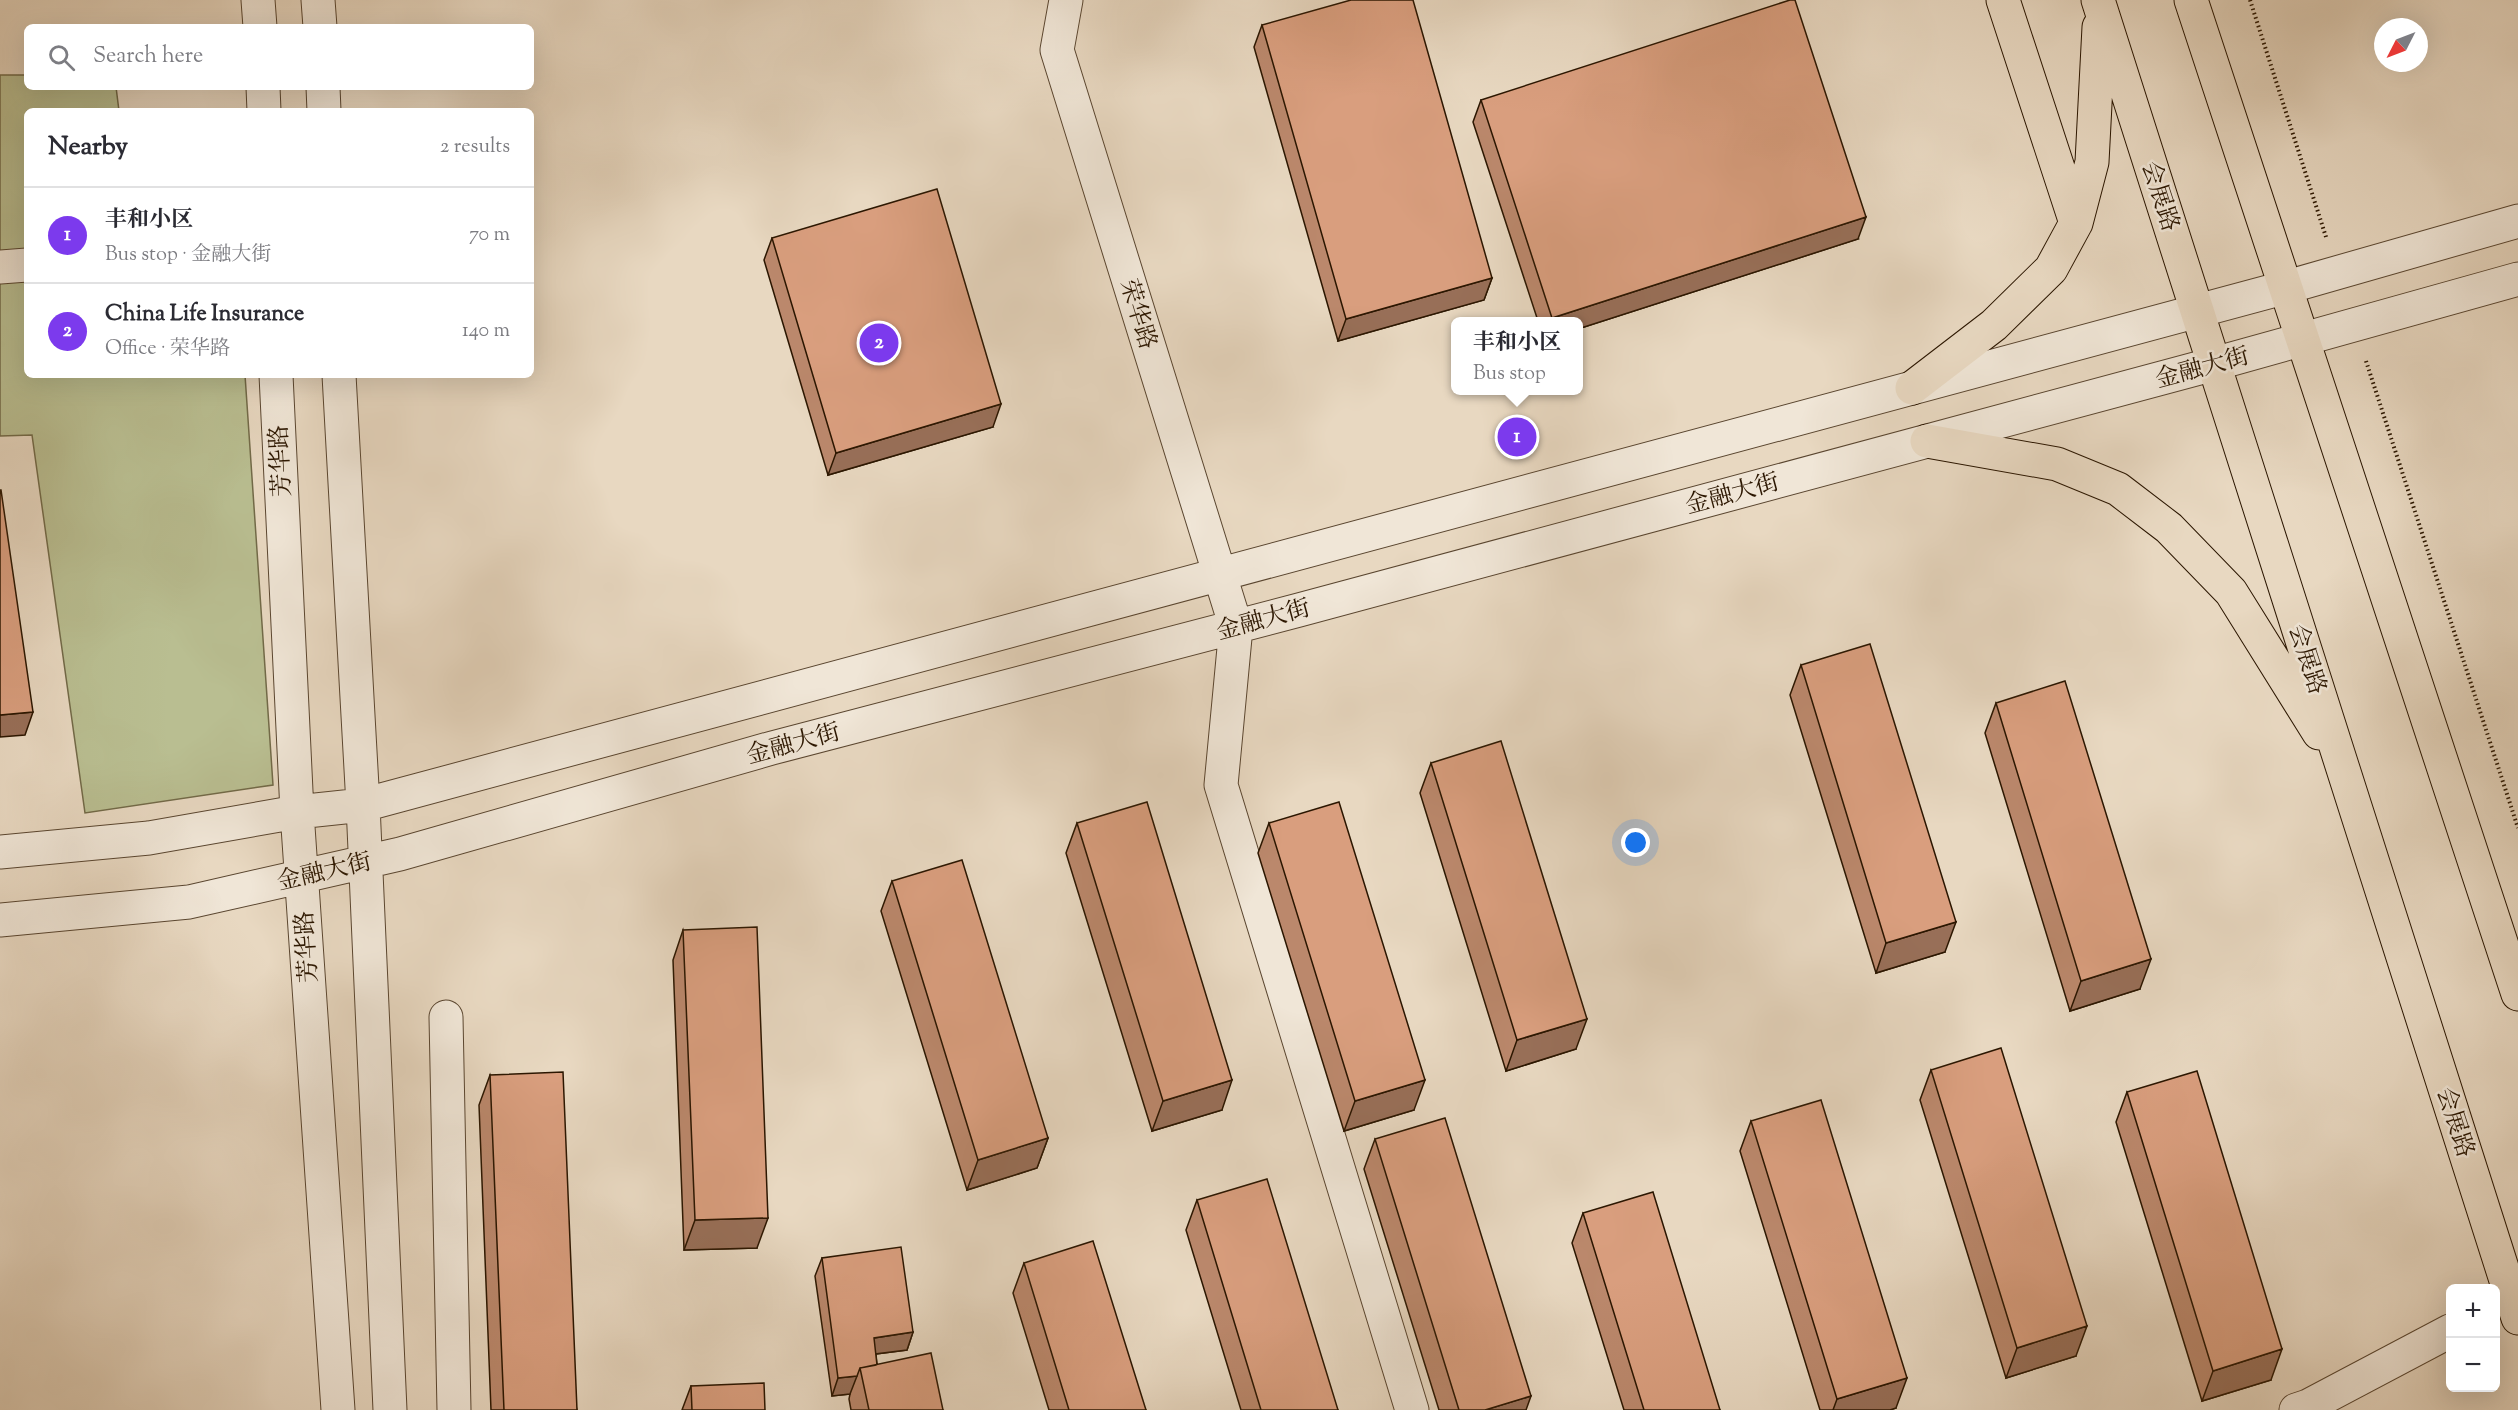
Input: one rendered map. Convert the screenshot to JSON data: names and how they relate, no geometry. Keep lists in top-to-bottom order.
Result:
{
  "streets": {
    "main road": ["会展路"],
    "street": ["荣华路", "金融大街", "芳华路"]
  },
  "crossings": [
    ["会展路", "金融大街"],
    ["荣华路", "金融大街"],
    ["金融大街", "芳华路"]
  ],
  "north": "bottom left",
  "page": {
    "search": "Search here",
    "heading": ["Nearby", "2 results"],
    "list": [
      {
        "mark": "1",
        "name": "丰和小区",
        "note": "Bus stop · 金融大街",
        "value": "70 m"
      },
      {
        "mark": "2",
        "name": "China Life Insurance",
        "note": "Office · 荣华路",
        "value": "140 m"
      }
    ],
    "popup": ["丰和小区", "Bus stop"],
    "pins": ["2", "1"],
    "map_buttons": ["+", "−"]
  }
}
